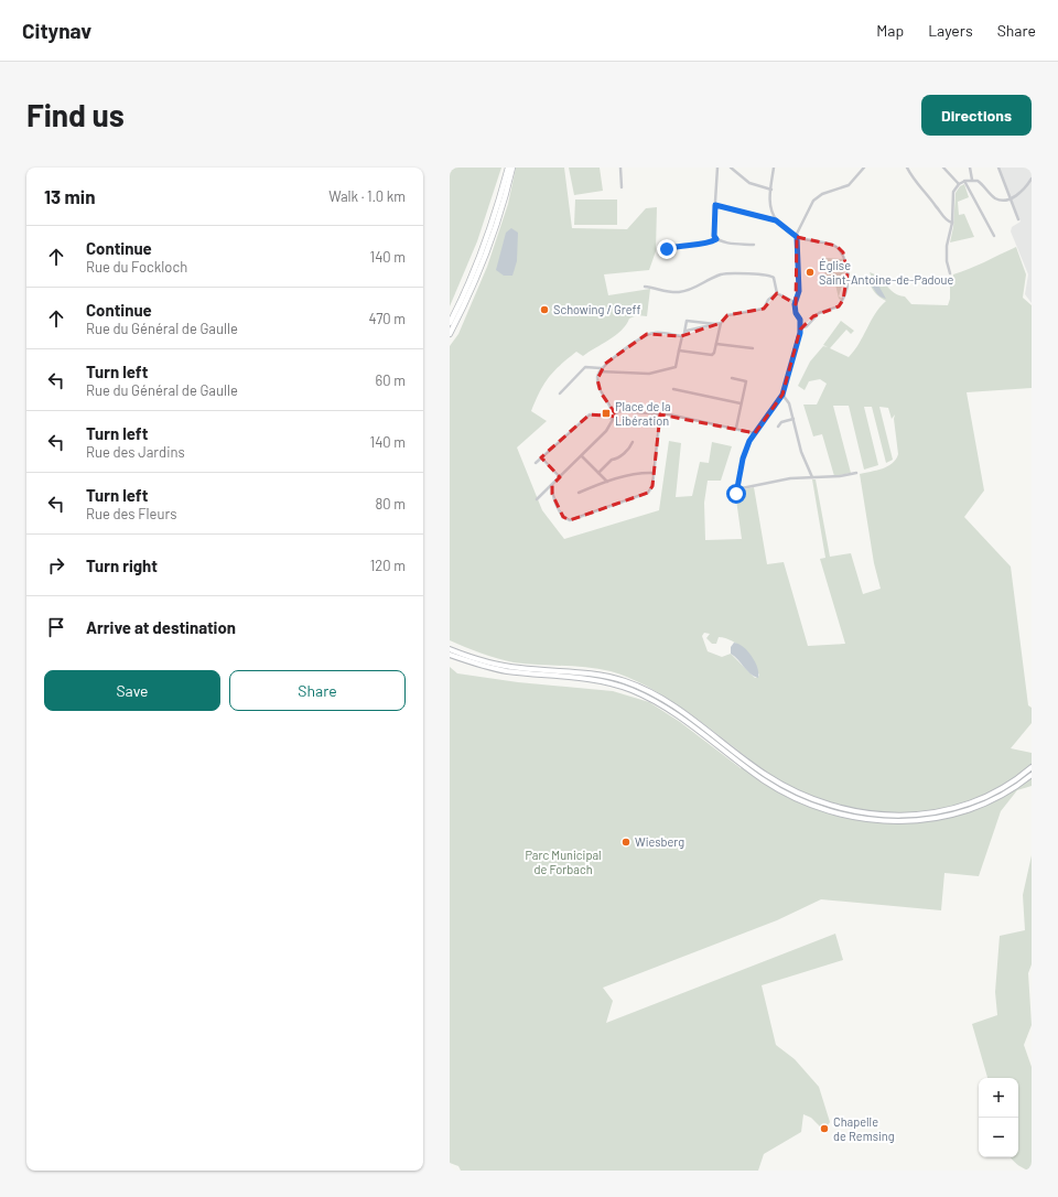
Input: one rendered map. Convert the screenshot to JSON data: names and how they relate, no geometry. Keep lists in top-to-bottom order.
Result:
{
  "parks": ["Parc Municipal de Forbach"],
  "places": {
    "other": [
      "Église Saint-Antoine-de-Padoue",
      "Schowing / Greff",
      "Wiesberg",
      "Chapelle de Remsing"
    ],
    "transit": ["Place de la Libération"]
  },
  "page": {
    "header": "Citynav",
    "nav": ["Map", "Layers", "Share"],
    "buttons": [
      "Directions",
      ["Save", "Share"]
    ],
    "title": "Find us",
    "heading": ["13 min", "Walk · 1.0 km"],
    "list": [
      ["Continue", "Rue du Fockloch", "140 m"],
      ["Continue", "Rue du Général de Gaulle", "470 m"],
      ["Turn left", "Rue du Général de Gaulle", "60 m"],
      ["Turn left", "Rue des Jardins", "140 m"],
      ["Turn left", "Rue des Fleurs", "80 m"],
      ["Turn right", "120 m"],
      "Arrive at destination"
    ],
    "map_buttons": ["+", "−"]
  }
}
